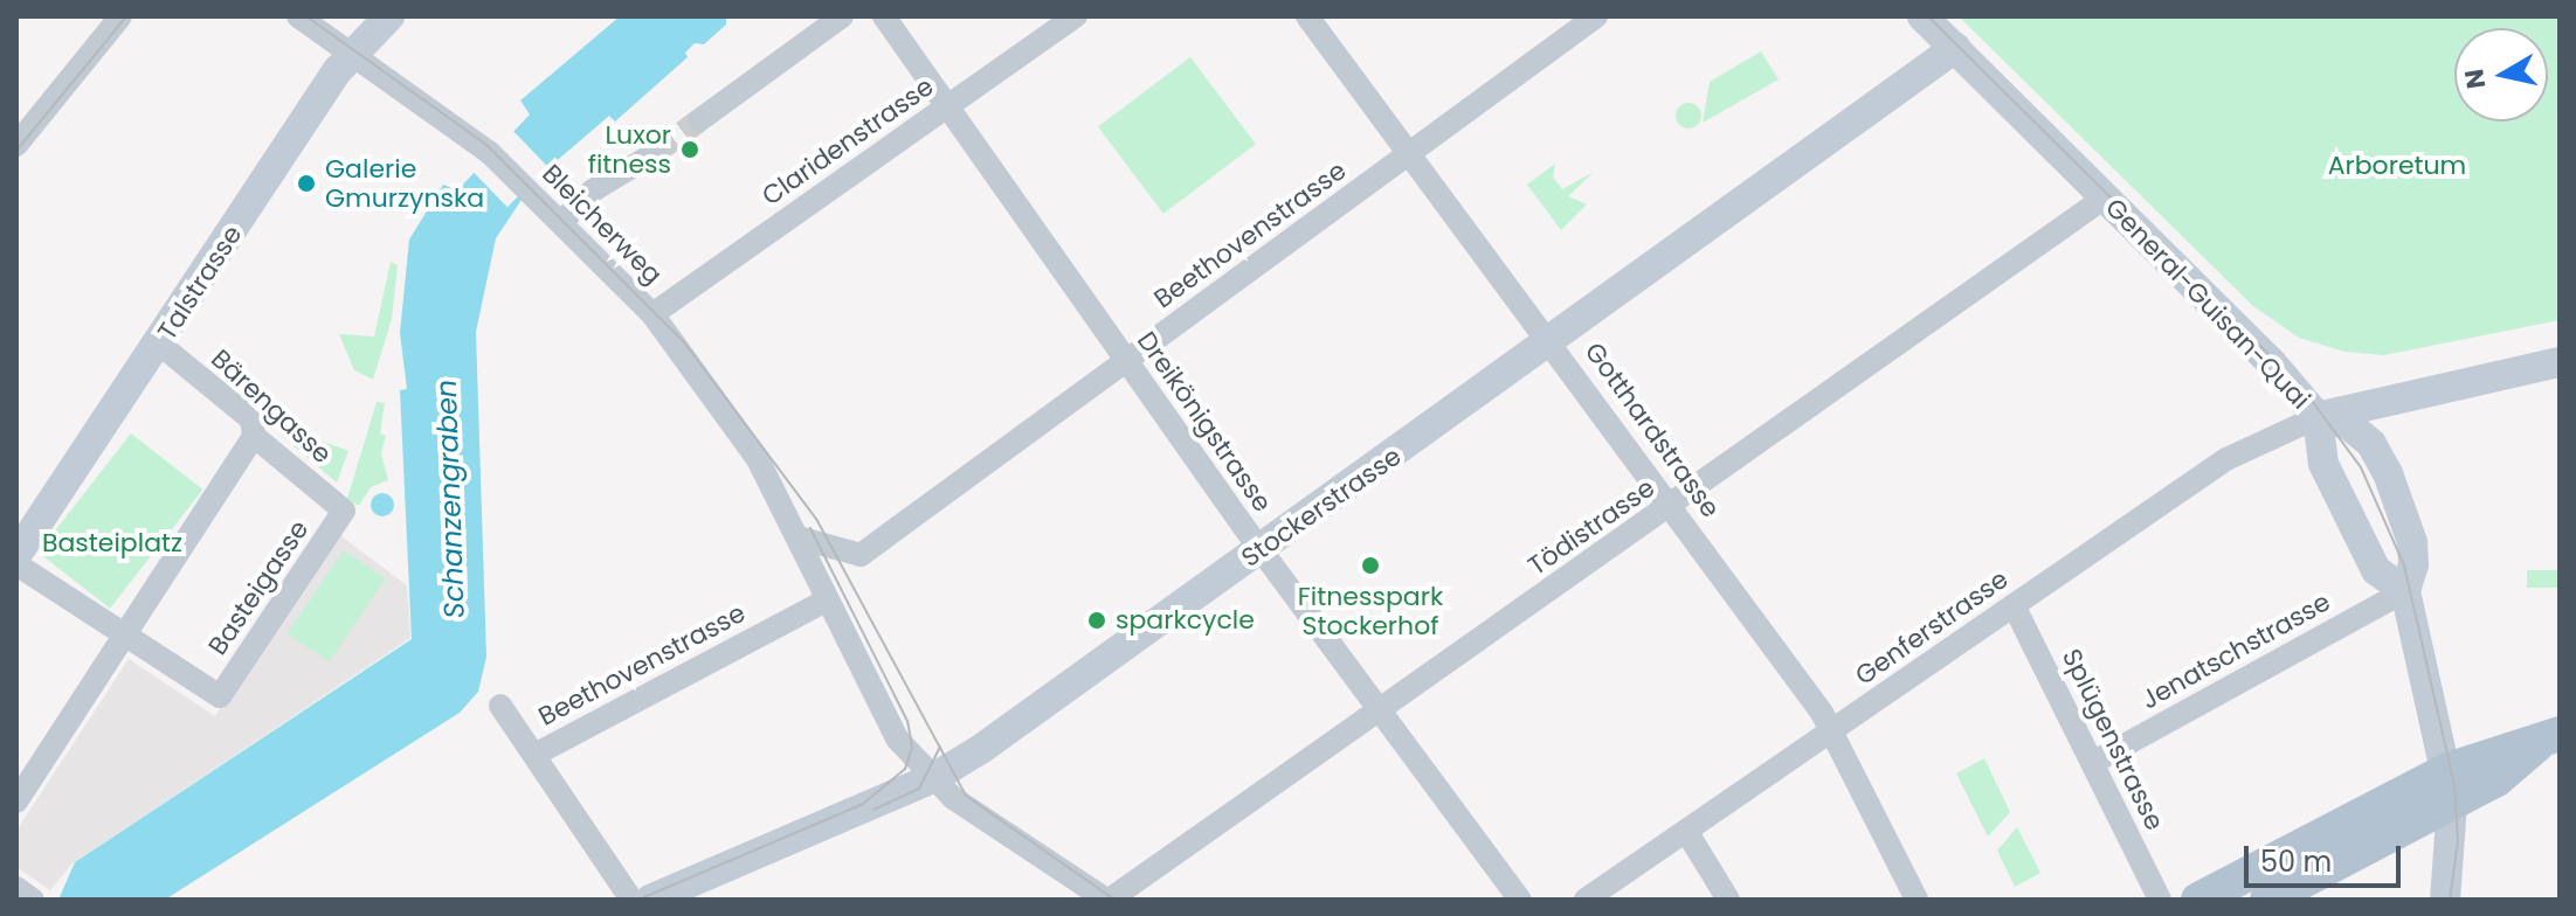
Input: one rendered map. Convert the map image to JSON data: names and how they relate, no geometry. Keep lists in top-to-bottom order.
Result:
{
  "streets": {
    "street": [
      "Claridenstrasse",
      "Bleicherweg",
      "Beethovenstrasse",
      "Talstrasse",
      "General-Guisan-Quai",
      "Bärengasse",
      "Dreikönigstrasse",
      "Gotthardstrasse",
      "Stockerstrasse",
      "Tödistrasse",
      "Basteigasse",
      "Genferstrasse",
      "Jenatschstrasse",
      "Splügenstrasse"
    ]
  },
  "crossings": [
    ["Claridenstrasse", "Bleicherweg"],
    ["Claridenstrasse", "Dreikönigstrasse"],
    ["Bleicherweg", "Beethovenstrasse"],
    ["Bleicherweg", "Talstrasse"],
    ["Bleicherweg", "Stockerstrasse"],
    ["Bleicherweg", "Tödistrasse"],
    ["Beethovenstrasse", "Dreikönigstrasse"],
    ["Beethovenstrasse", "Gotthardstrasse"],
    ["Talstrasse", "Bärengasse"],
    ["General-Guisan-Quai", "Stockerstrasse"],
    ["General-Guisan-Quai", "Tödistrasse"],
    ["General-Guisan-Quai", "Genferstrasse"],
    ["Bärengasse", "Basteigasse"],
    ["Dreikönigstrasse", "Stockerstrasse"],
    ["Dreikönigstrasse", "Tödistrasse"],
    ["Gotthardstrasse", "Stockerstrasse"],
    ["Gotthardstrasse", "Tödistrasse"],
    ["Gotthardstrasse", "Genferstrasse"],
    ["Genferstrasse", "Splügenstrasse"],
    ["Jenatschstrasse", "Splügenstrasse"]
  ],
  "water": ["Schanzengraben"],
  "parks": ["Arboretum", "Basteiplatz"],
  "places": [
    "Luxor fitness",
    "Galerie Gmurzynska",
    "Fitnesspark Stockerhof",
    "sparkcycle"
  ],
  "scale_bar": "50 m",
  "north": "left"
}
